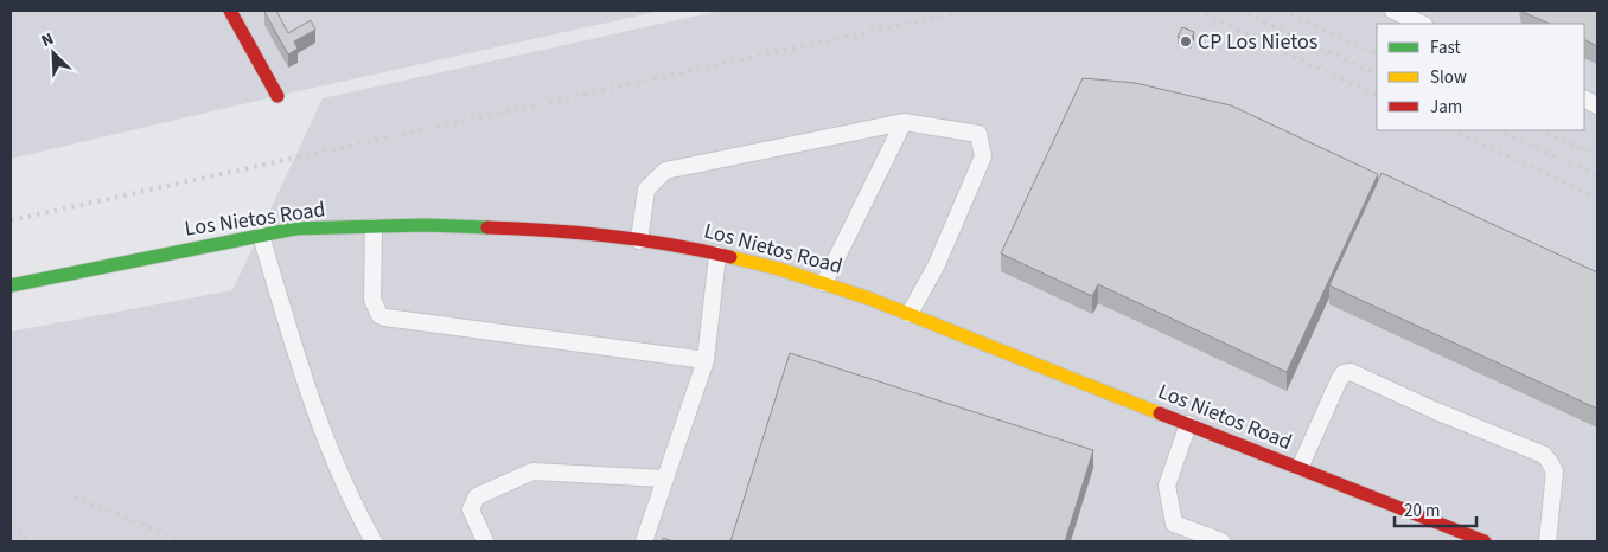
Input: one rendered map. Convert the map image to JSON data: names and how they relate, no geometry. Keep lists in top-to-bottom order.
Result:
{
  "streets": {
    "street": ["Los Nietos Road"]
  },
  "places": ["CP Los Nietos"],
  "legend": ["Fast", "Slow", "Jam"],
  "scale_bar": "20 m",
  "north": "top left"
}
